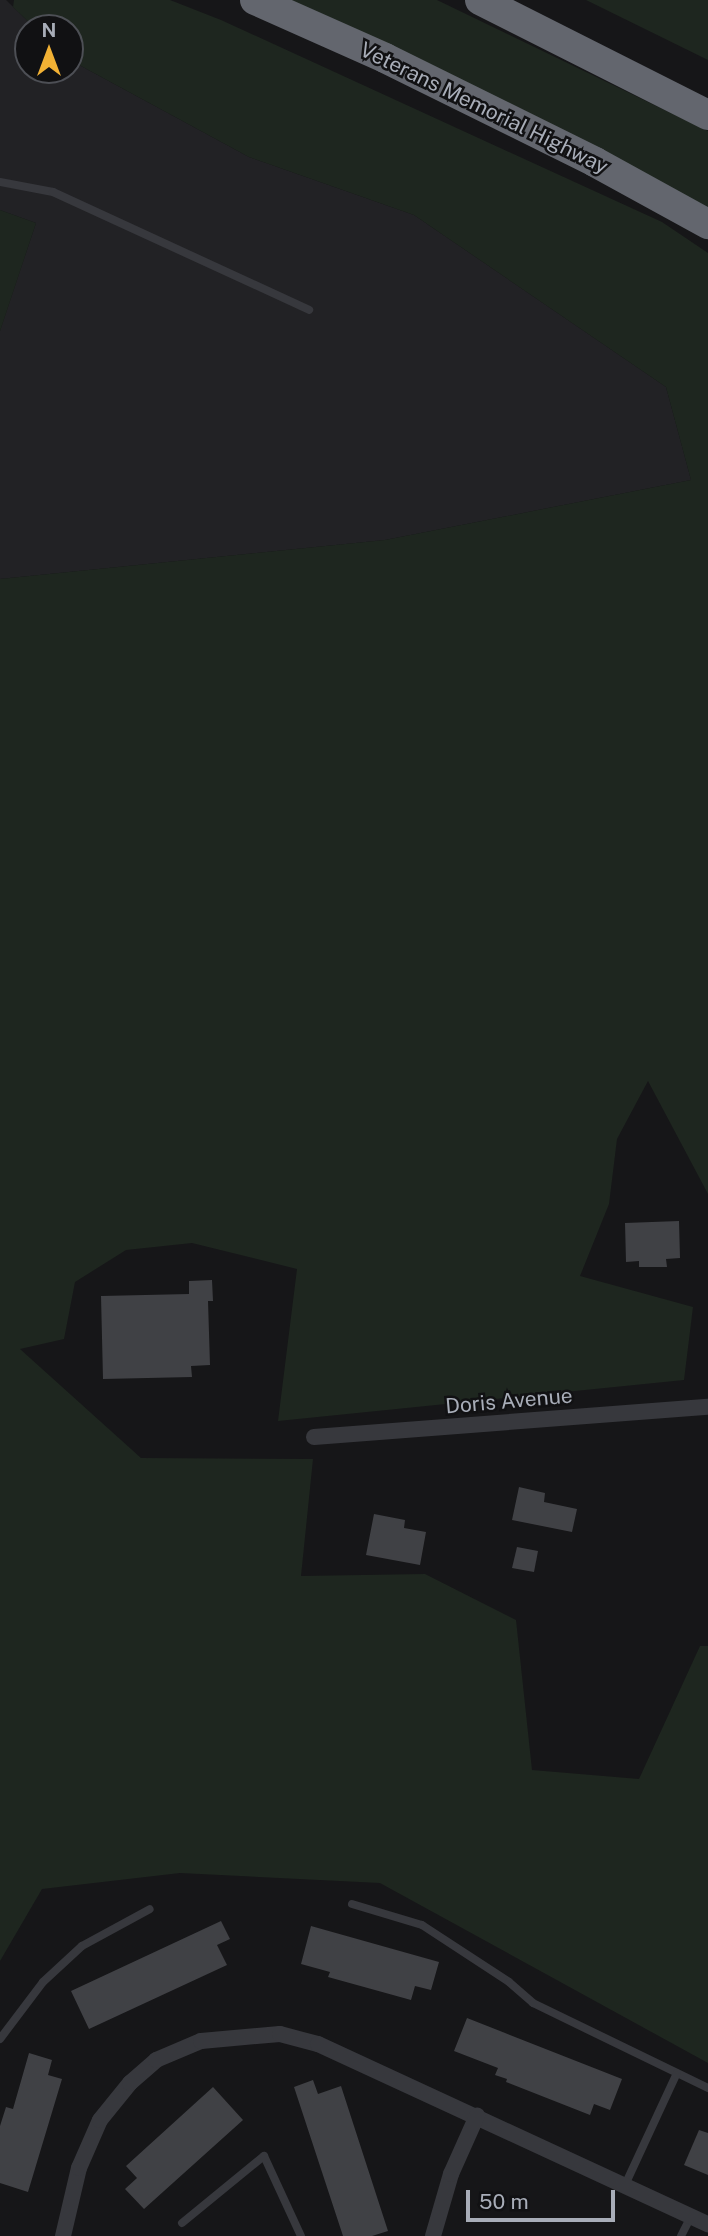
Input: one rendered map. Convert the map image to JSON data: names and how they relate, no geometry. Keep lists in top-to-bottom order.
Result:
{
  "streets": {
    "highway": ["Veterans Memorial Highway"],
    "street": ["Doris Avenue"]
  },
  "scale_bar": "50 m",
  "north": "top"
}
